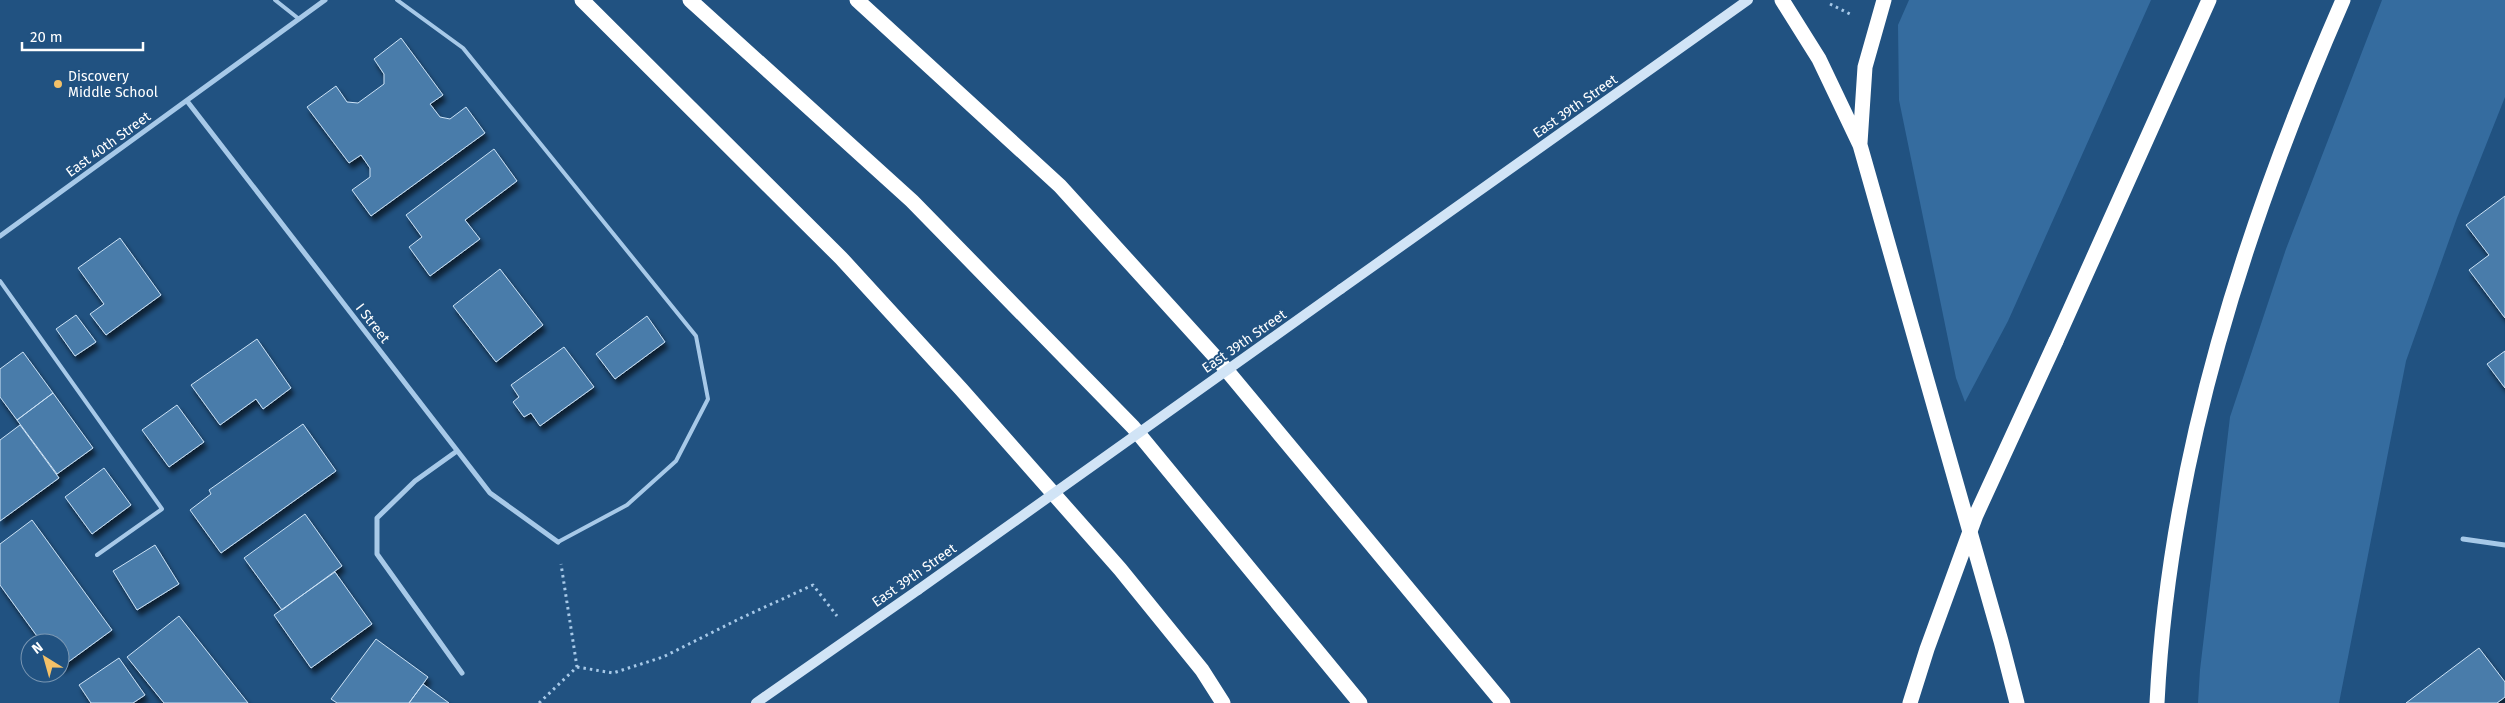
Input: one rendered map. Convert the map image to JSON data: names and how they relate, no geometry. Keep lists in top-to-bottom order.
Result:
{
  "streets": {
    "main road": ["East 39th Street"],
    "street": ["East 40th Street", "I Street"]
  },
  "crossings": [
    ["East 40th Street", "I Street"]
  ],
  "places": ["Discovery Middle School"],
  "scale_bar": "20 m",
  "north": "top left"
}
